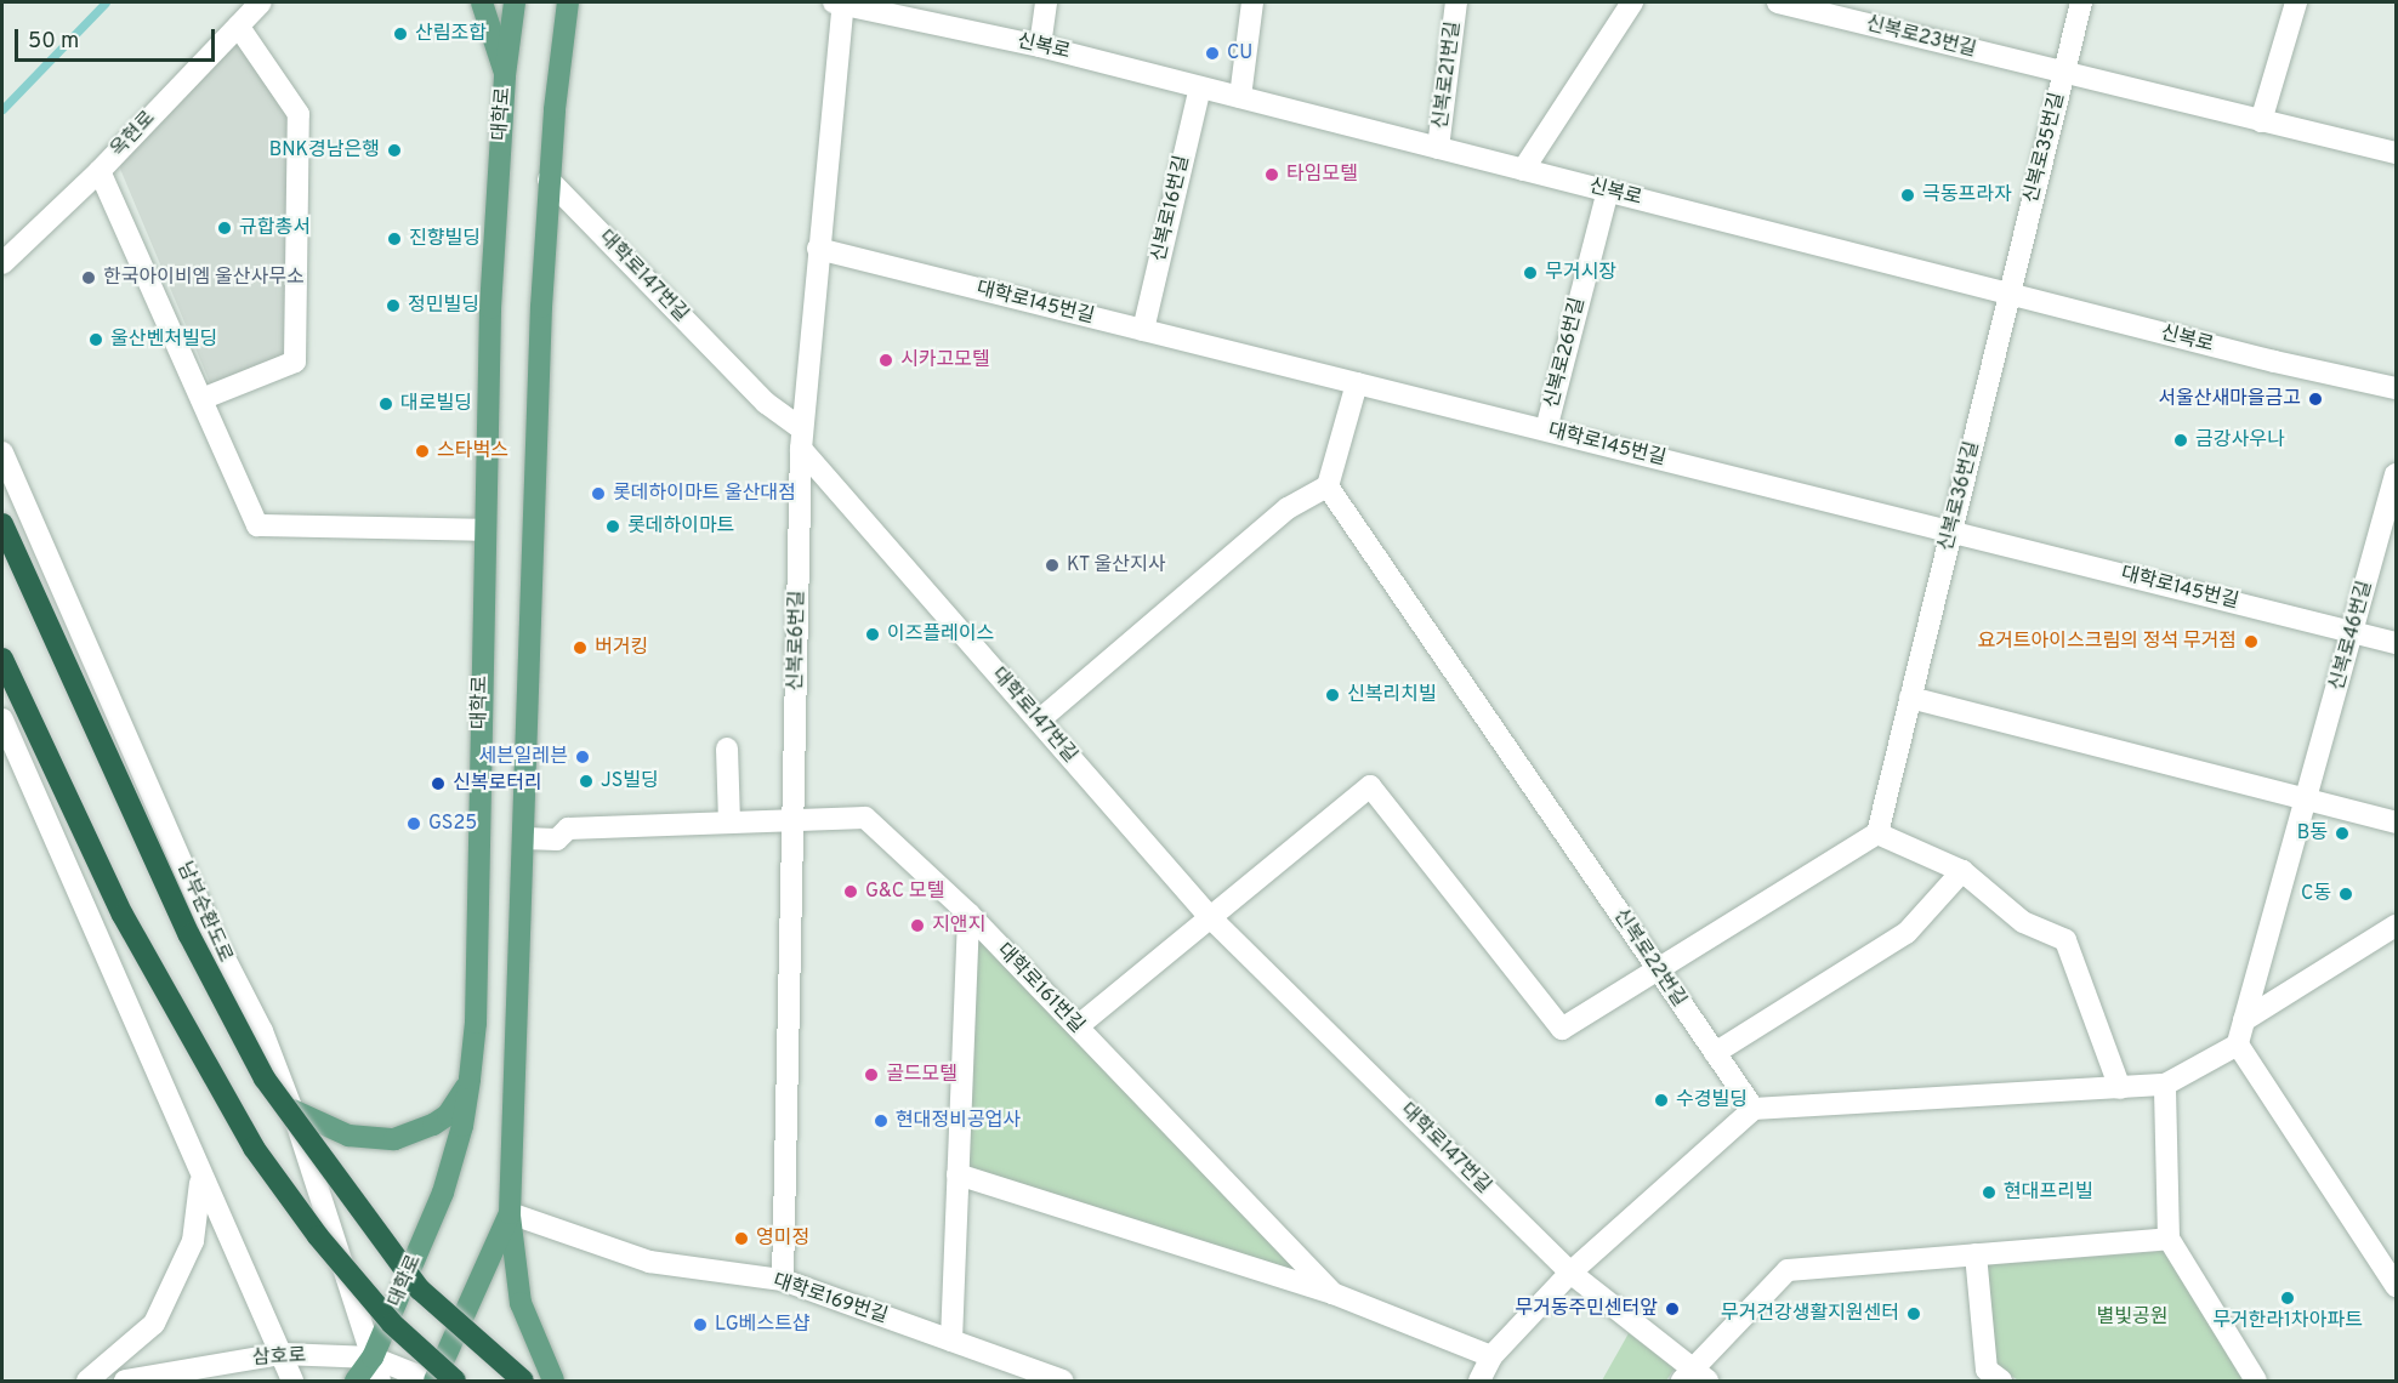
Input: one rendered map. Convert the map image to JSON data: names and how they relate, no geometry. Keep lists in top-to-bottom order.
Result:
{
  "streets": {
    "main road": ["대학로"],
    "street": [
      "신복로23번길",
      "신복로",
      "신복로21번길",
      "옥현로",
      "신복로35번길",
      "신복로16번길",
      "대학로147번길",
      "대학로145번길",
      "신복로26번길",
      "신복로36번길",
      "신복로46번길",
      "신복로6번길",
      "남부순환도로",
      "신복로22번길",
      "대학로161번길",
      "대학로169번길",
      "삼호로"
    ]
  },
  "crossings": [
    ["신복로23번길", "신복로35번길"],
    ["신복로", "신복로21번길"],
    ["신복로", "신복로35번길"],
    ["신복로", "신복로16번길"],
    ["신복로", "신복로26번길"],
    ["신복로", "신복로36번길"],
    ["신복로", "신복로6번길"],
    ["대학로", "남부순환도로"],
    ["대학로", "삼호로"],
    ["신복로35번길", "신복로36번길"],
    ["신복로16번길", "대학로145번길"],
    ["대학로147번길", "신복로6번길"],
    ["대학로145번길", "신복로26번길"],
    ["대학로145번길", "신복로36번길"],
    ["대학로145번길", "신복로46번길"],
    ["대학로145번길", "신복로6번길"],
    ["신복로6번길", "대학로161번길"],
    ["신복로6번길", "대학로169번길"],
    ["남부순환도로", "삼호로"]
  ],
  "parks": ["별빛공원"],
  "places": [
    "산림조합",
    "CU",
    "BNK경남은행",
    "타임모텔",
    "극동프라자",
    "규합총서",
    "진향빌딩",
    "무거시장",
    "한국아이비엠 울산사무소",
    "정민빌딩",
    "울산벤처빌딩",
    "시카고모텔",
    "서울산새마을금고",
    "대로빌딩",
    "금강사우나",
    "스타벅스",
    "롯데하이마트 울산대점",
    "롯데하이마트",
    "KT 울산지사",
    "이즈플레이스",
    "요거트아이스크림의 정석 무거점",
    "버거킹",
    "신복리치빌",
    "세븐일레븐",
    "JS빌딩",
    "신복로터리",
    "GS25",
    "B동",
    "G&C 모텔",
    "C동",
    "지앤지",
    "골드모텔",
    "수경빌딩",
    "현대정비공업사",
    "현대프리빌",
    "영미정",
    "무거한라1차아파트",
    "무거동주민센터앞",
    "무거건강생활지원센터",
    "LG베스트샵"
  ],
  "scale_bar": "50 m"
}
